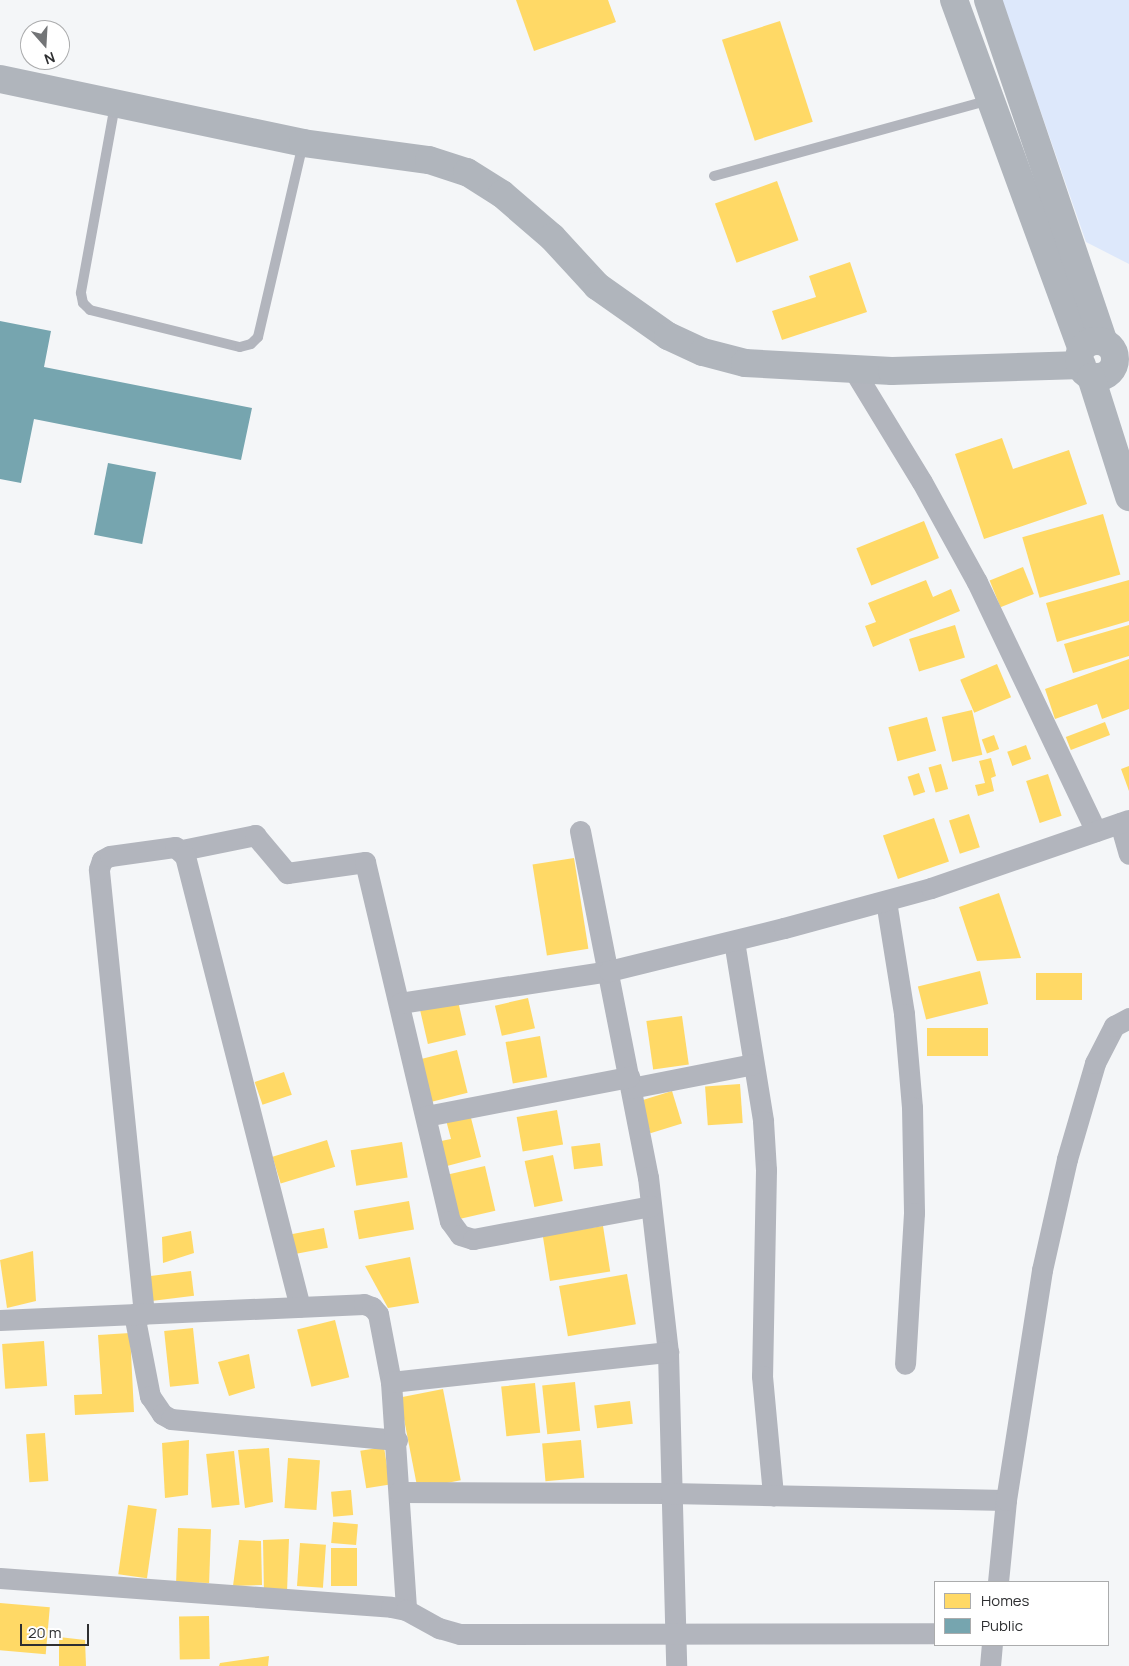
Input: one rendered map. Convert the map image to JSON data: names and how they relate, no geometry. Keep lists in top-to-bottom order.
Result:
{
  "legend": ["Homes", "Public"],
  "scale_bar": "20 m",
  "north": "bottom"
}
